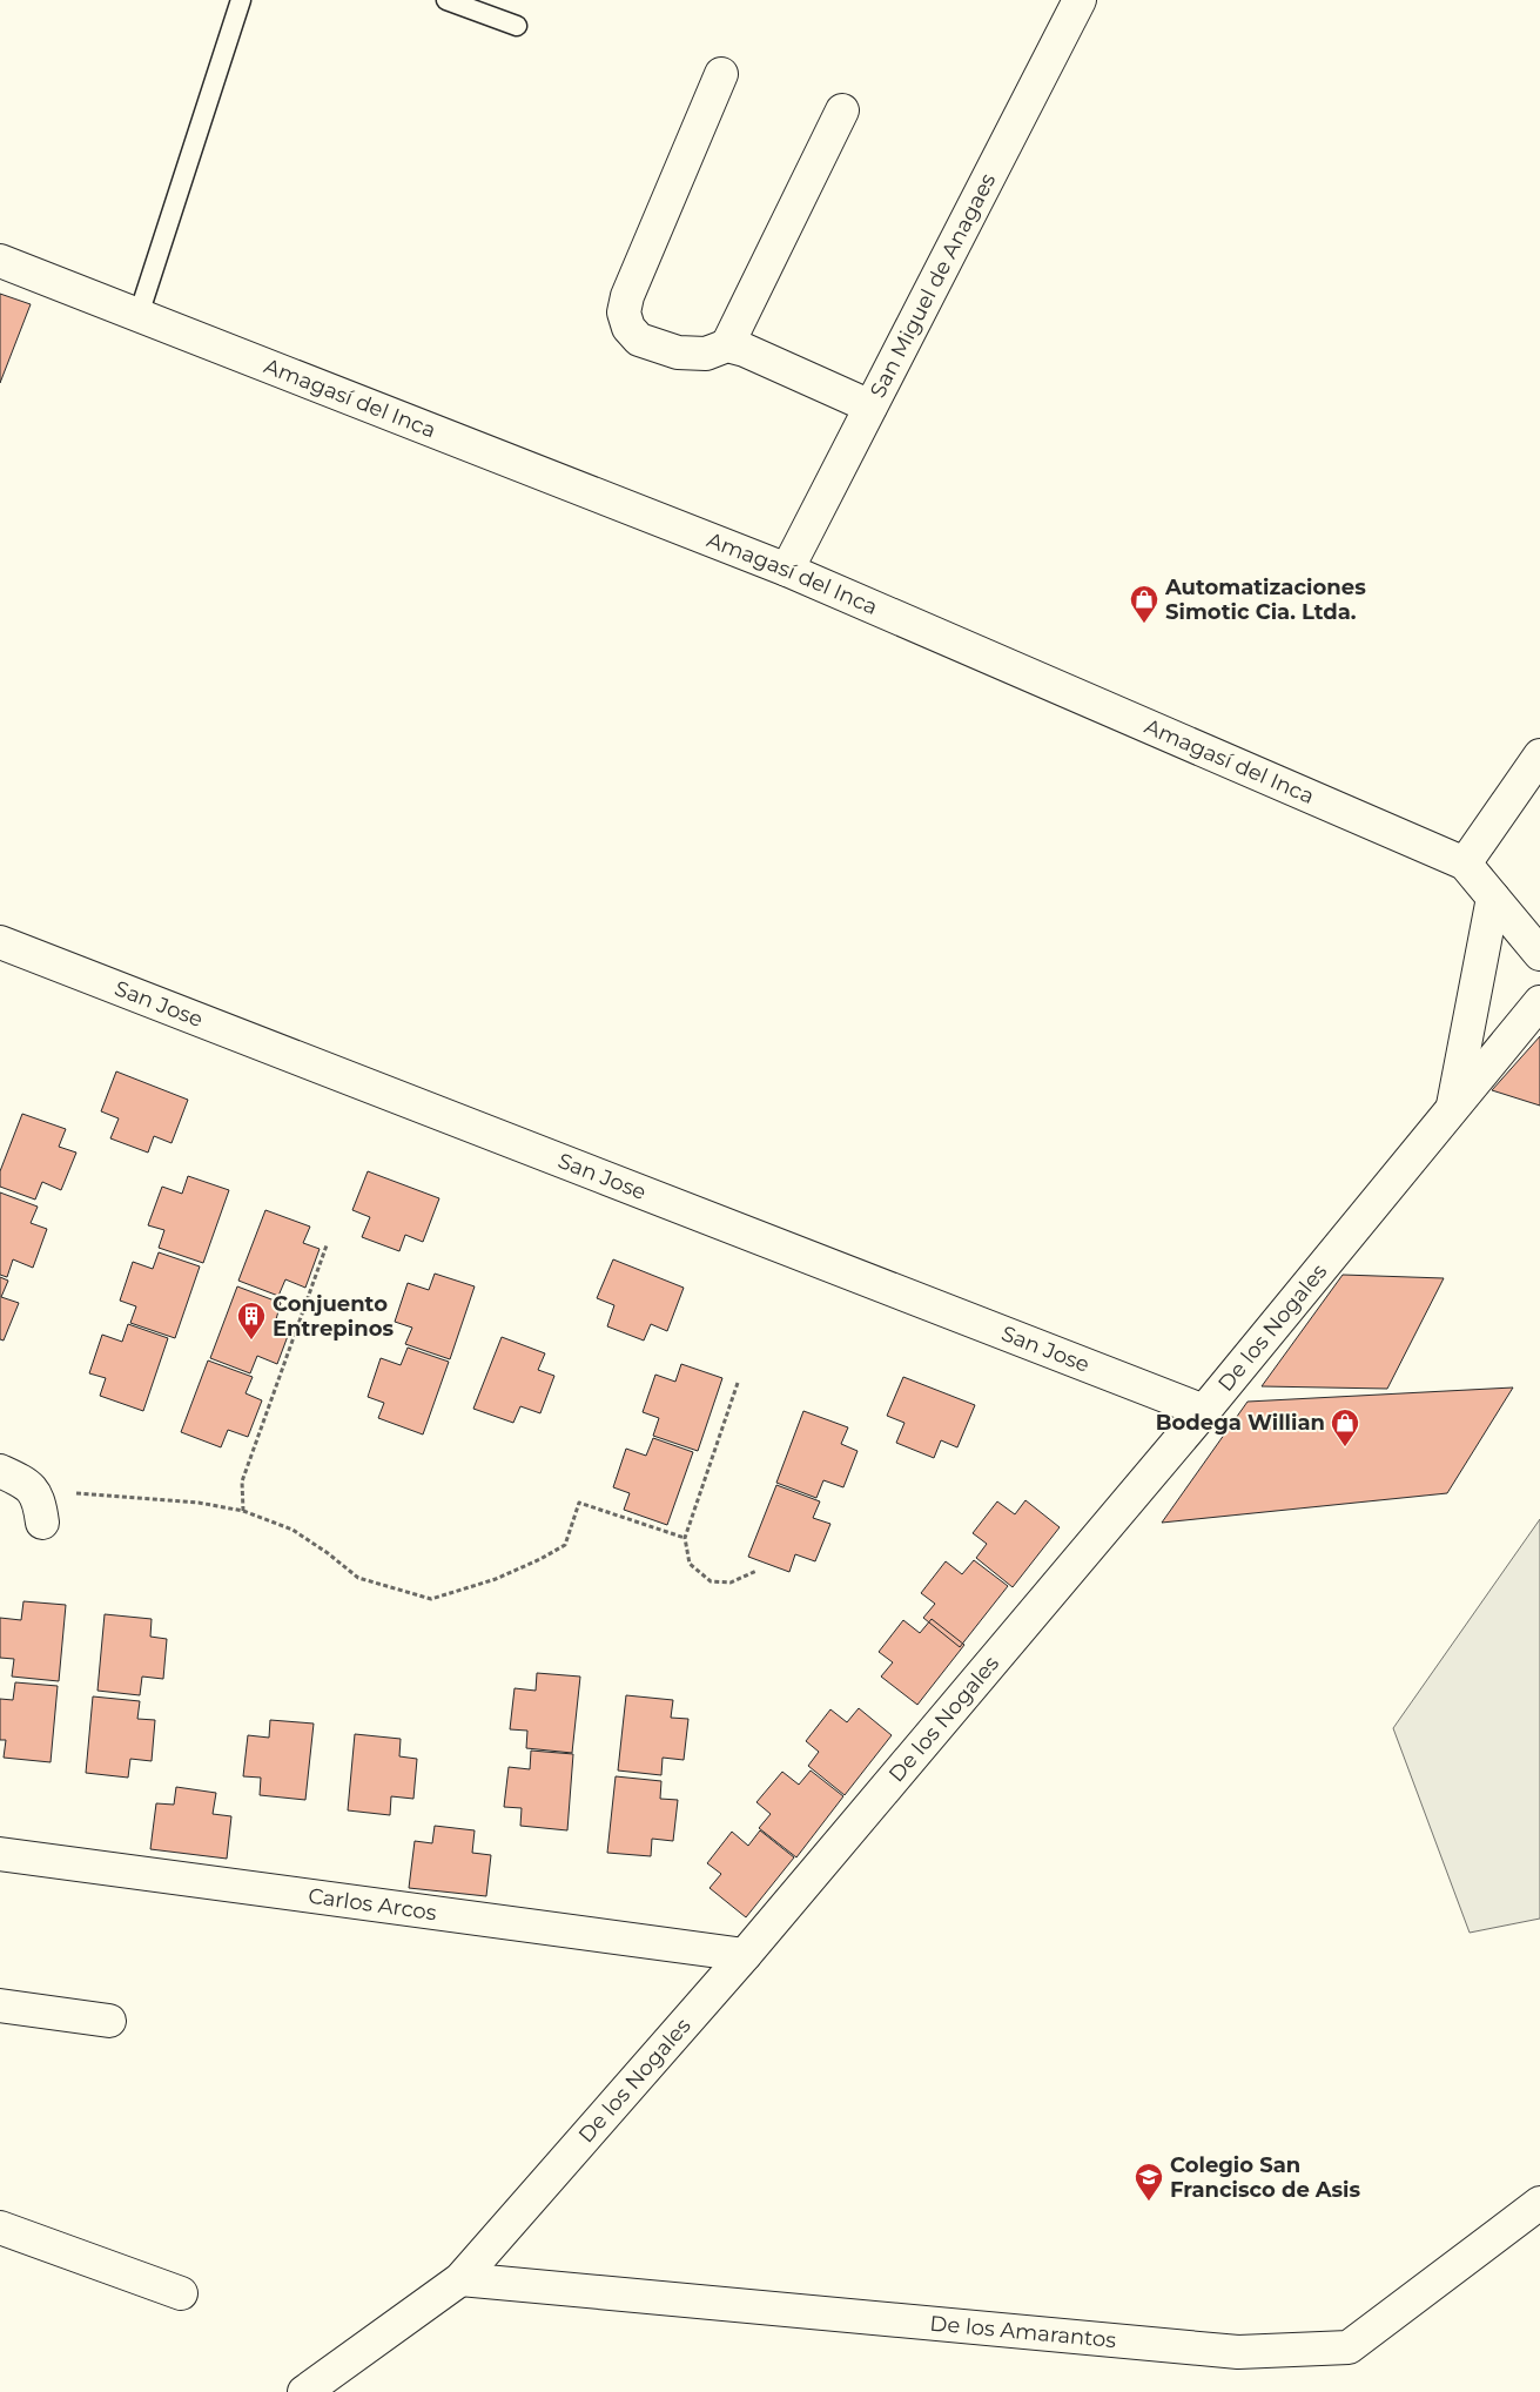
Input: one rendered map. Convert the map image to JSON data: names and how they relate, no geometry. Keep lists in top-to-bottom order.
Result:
{
  "streets": {
    "street": [
      "San Miguel de Anagaes",
      "Amagasí del Inca",
      "San Jose",
      "De los Nogales",
      "Carlos Arcos",
      "De los Amarantos"
    ]
  },
  "crossings": [
    ["San Miguel de Anagaes", "Amagasí del Inca"],
    ["San Jose", "De los Nogales"],
    ["De los Nogales", "Carlos Arcos"],
    ["De los Nogales", "De los Amarantos"]
  ],
  "places": {
    "shop": ["Automatizaciones Simotic Cia. Ltda.", "Bodega Willian"],
    "building": ["Conjuento Entrepinos"],
    "school or university": ["Colegio San Francisco de Asis"]
  }
}
